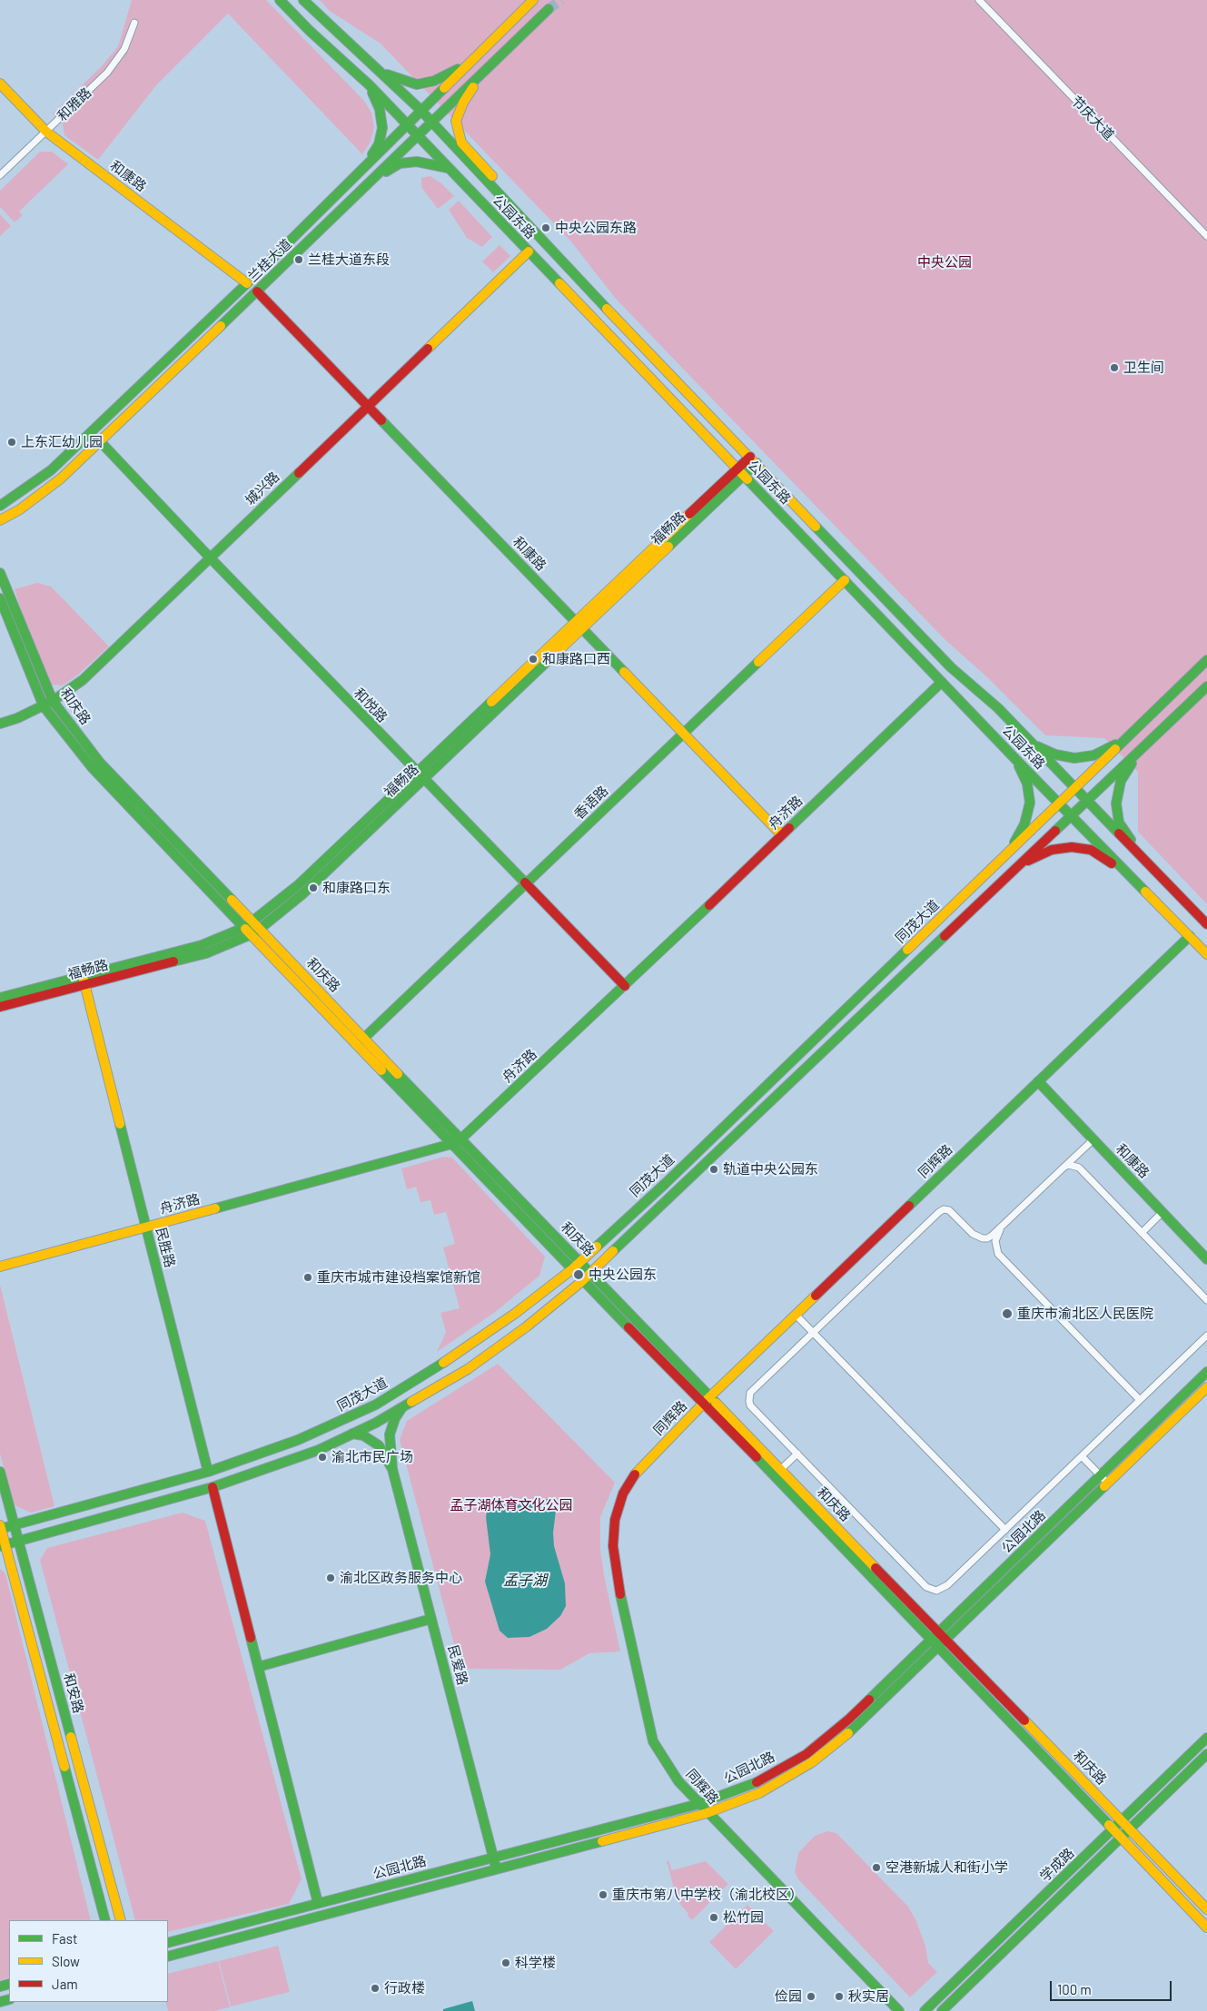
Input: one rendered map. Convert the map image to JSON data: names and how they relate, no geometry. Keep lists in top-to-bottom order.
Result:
{
  "streets": {
    "main road": [
      "和康路",
      "公园东路",
      "兰桂大道",
      "城兴路",
      "福畅路",
      "和悦路",
      "和庆路",
      "香语路",
      "舟济路",
      "同茂大道",
      "同辉路",
      "民胜路",
      "公园北路",
      "民爱路",
      "和安路",
      "学成路"
    ],
    "street": ["和雅路", "节庆大道"]
  },
  "crossings": [
    ["和雅路", "和康路"],
    ["和康路", "兰桂大道"],
    ["和康路", "城兴路"],
    ["和康路", "福畅路"],
    ["和康路", "香语路"],
    ["和康路", "舟济路"],
    ["和康路", "同辉路"],
    ["公园东路", "兰桂大道"],
    ["公园东路", "城兴路"],
    ["公园东路", "福畅路"],
    ["公园东路", "香语路"],
    ["公园东路", "舟济路"],
    ["公园东路", "同茂大道"],
    ["公园东路", "同辉路"],
    ["兰桂大道", "和悦路"],
    ["城兴路", "和悦路"],
    ["城兴路", "和庆路"],
    ["福畅路", "和悦路"],
    ["福畅路", "和庆路"],
    ["福畅路", "民胜路"],
    ["和悦路", "香语路"],
    ["和悦路", "舟济路"],
    ["和庆路", "香语路"],
    ["和庆路", "舟济路"],
    ["和庆路", "同茂大道"],
    ["和庆路", "同辉路"],
    ["和庆路", "公园北路"],
    ["和庆路", "学成路"],
    ["舟济路", "民胜路"],
    ["同茂大道", "民胜路"],
    ["同茂大道", "和安路"],
    ["同辉路", "公园北路"],
    ["公园北路", "民爱路"]
  ],
  "water": ["孟子湖"],
  "parks": ["中央公园", "孟子湖体育文化公园"],
  "places": [
    "中央公园东路",
    "兰桂大道东段",
    "卫生间",
    "上东汇幼儿园",
    "和康路口西",
    "和康路口东",
    "轨道中央公园东",
    "中央公园东",
    "重庆市城市建设档案馆新馆",
    "重庆市渝北区人民医院",
    "渝北市民广场",
    "渝北区政务服务中心",
    "空港新城人和街小学",
    "重庆市第八中学校（渝北校区）",
    "松竹园",
    "科学楼",
    "行政楼",
    "俭园",
    "秋实居"
  ],
  "legend": ["Fast", "Slow", "Jam"],
  "scale_bar": "100 m"
}
